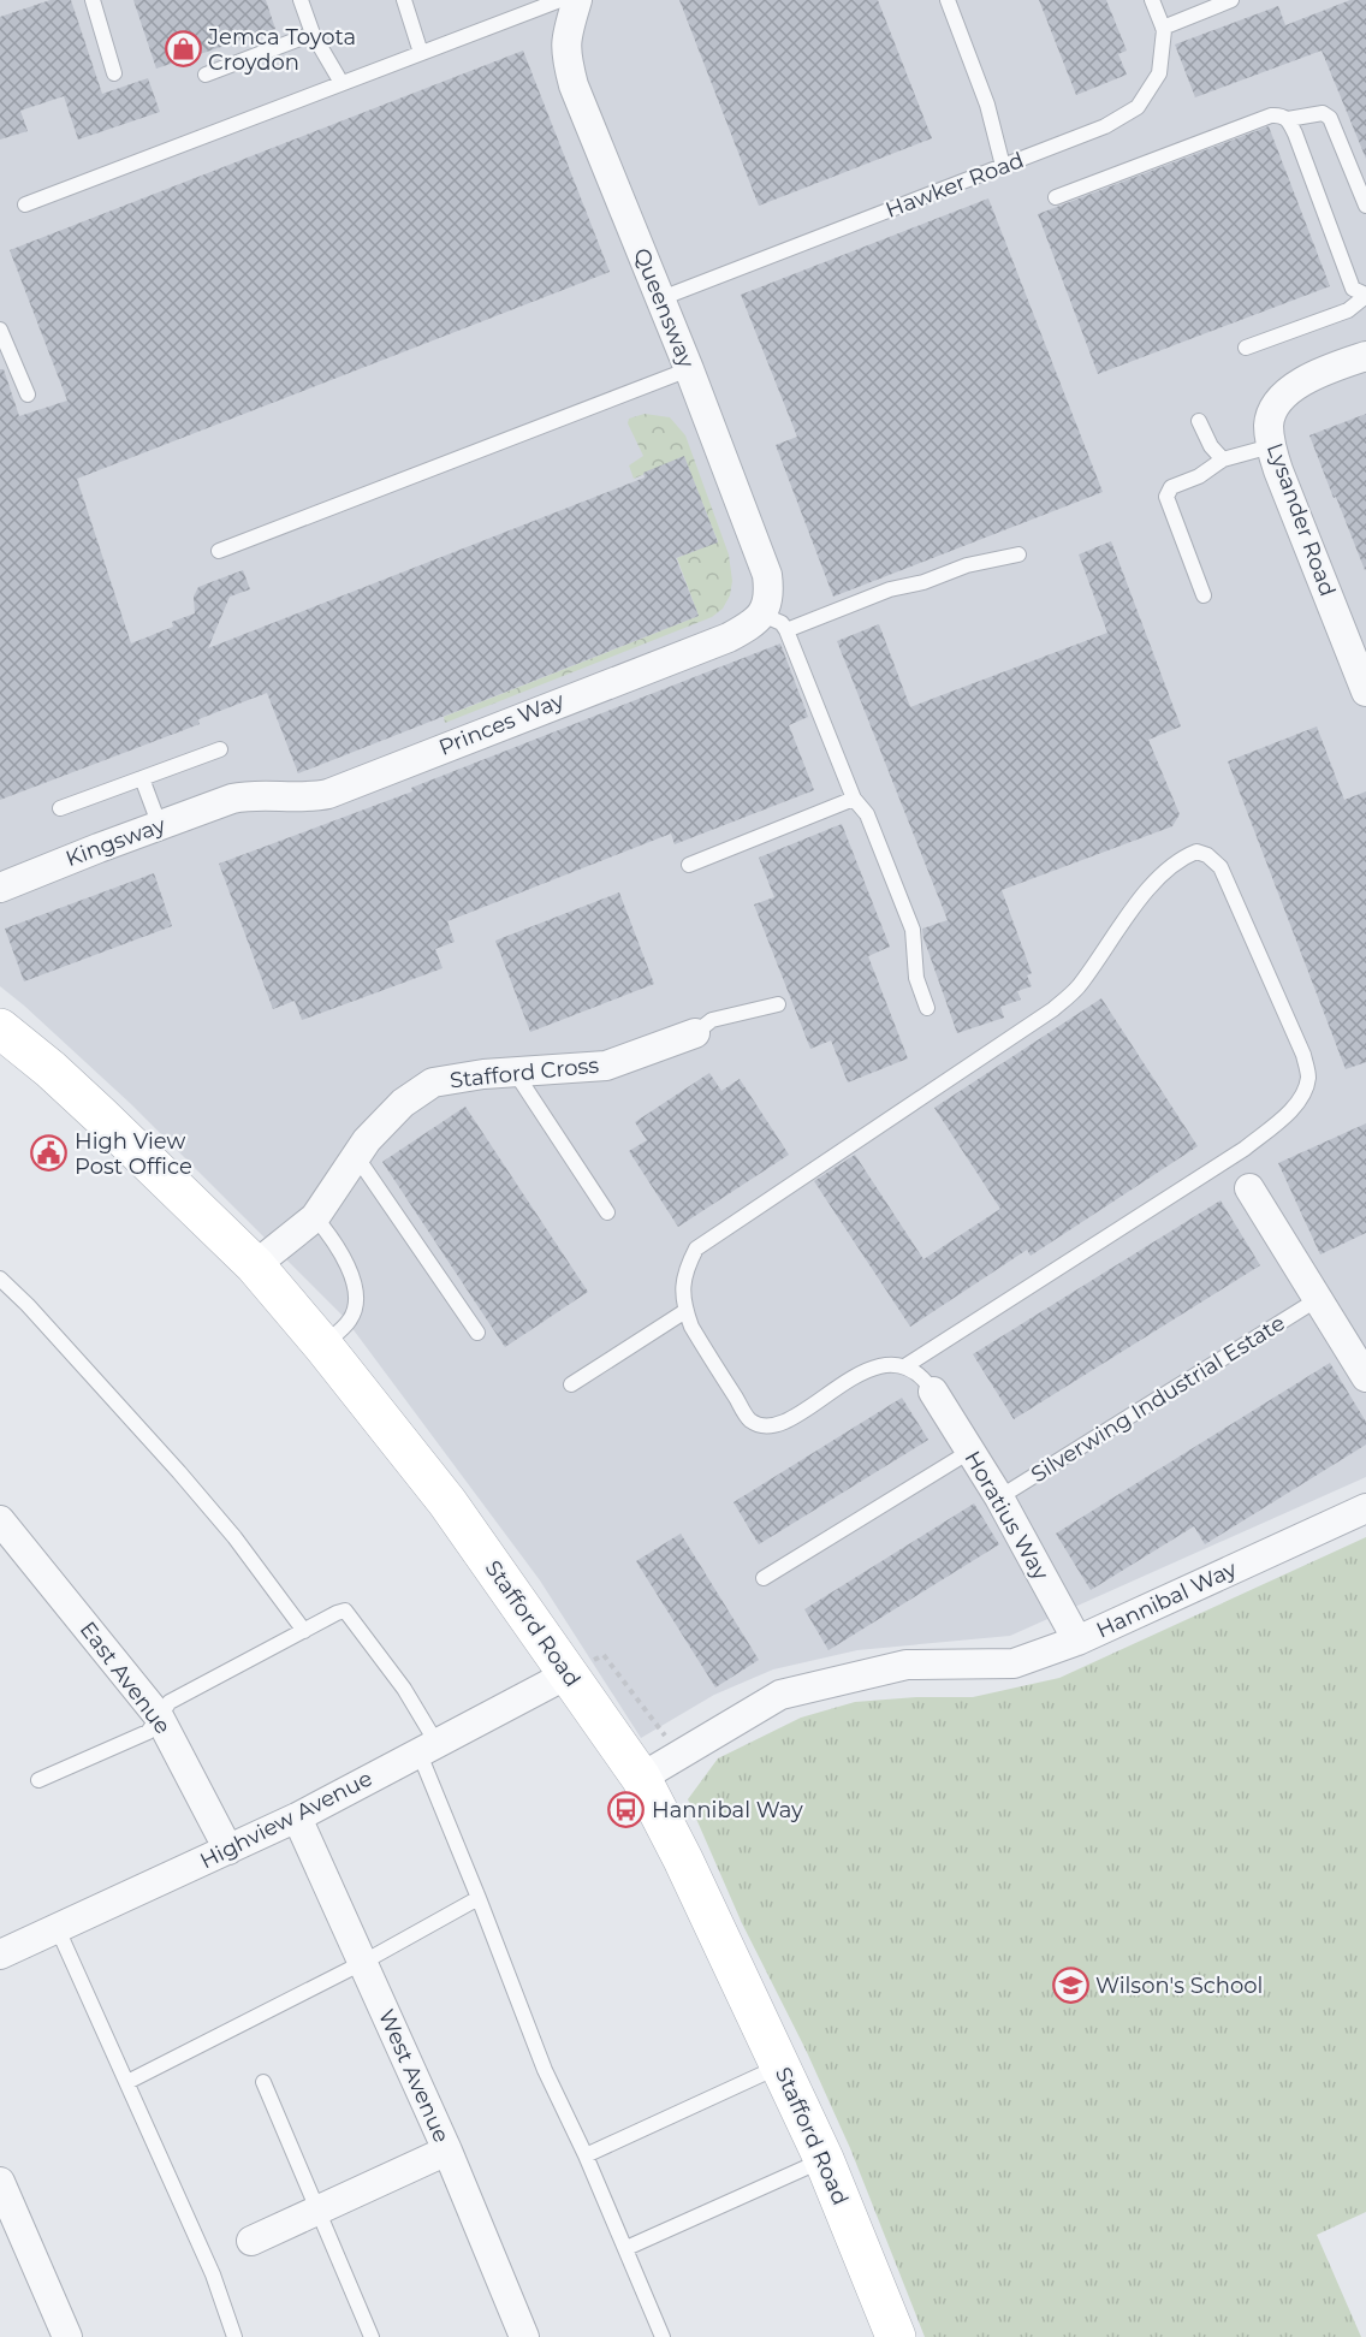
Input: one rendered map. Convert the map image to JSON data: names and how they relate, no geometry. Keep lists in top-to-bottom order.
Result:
{
  "streets": {
    "main road": ["Stafford Road"],
    "street": [
      "Queensway",
      "Lysander Road",
      "Princes Way",
      "Kingsway",
      "Stafford Cross",
      "Horatius Way",
      "Hannibal Way",
      "East Avenue",
      "Highview Avenue",
      "West Avenue"
    ],
    "lane": ["Hawker Road", "Silverwing Industrial Estate"]
  },
  "crossings": [
    ["Hawker Road", "Queensway"],
    ["Queensway", "Princes Way"],
    ["Princes Way", "Kingsway"],
    ["Stafford Cross", "Stafford Road"],
    ["Silverwing Industrial Estate", "Horatius Way"],
    ["Horatius Way", "Hannibal Way"],
    ["Hannibal Way", "Stafford Road"],
    ["Stafford Road", "Highview Avenue"],
    ["East Avenue", "Highview Avenue"],
    ["Highview Avenue", "West Avenue"]
  ],
  "places": {
    "shop": ["Jemca Toyota Croydon"],
    "public building": ["High View Post Office"],
    "bus stop": ["Hannibal Way"],
    "school or university": ["Wilson's School"]
  }
}
